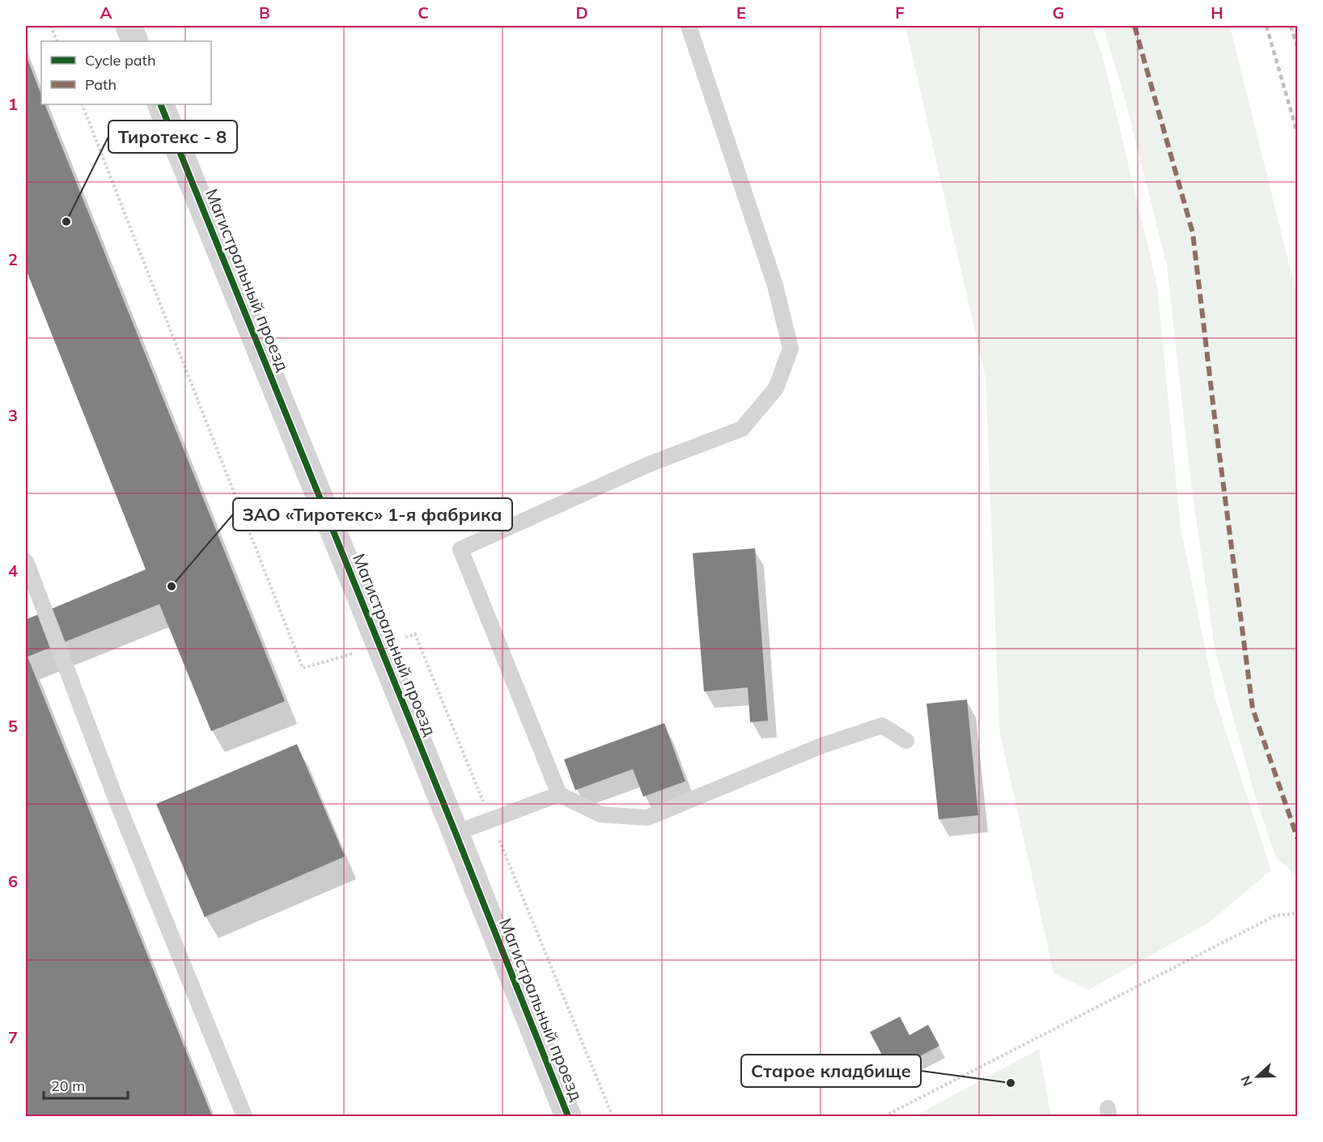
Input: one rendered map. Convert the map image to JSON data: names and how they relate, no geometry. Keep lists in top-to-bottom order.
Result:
{
  "streets": {
    "street": ["Магистральный проезд"]
  },
  "places": ["Тиротекс - 8", "ЗАО «Тиротекс» 1-я фабрика", "Старое кладбище"],
  "legend": ["Cycle path", "Path"],
  "scale_bar": "20 m",
  "north": "left",
  "grid": {
    "columns": [
      "A",
      "B",
      "C",
      "D",
      "E",
      "F",
      "G",
      "H"
    ],
    "rows": [
      "1",
      "2",
      "3",
      "4",
      "5",
      "6",
      "7"
    ]
  }
}
